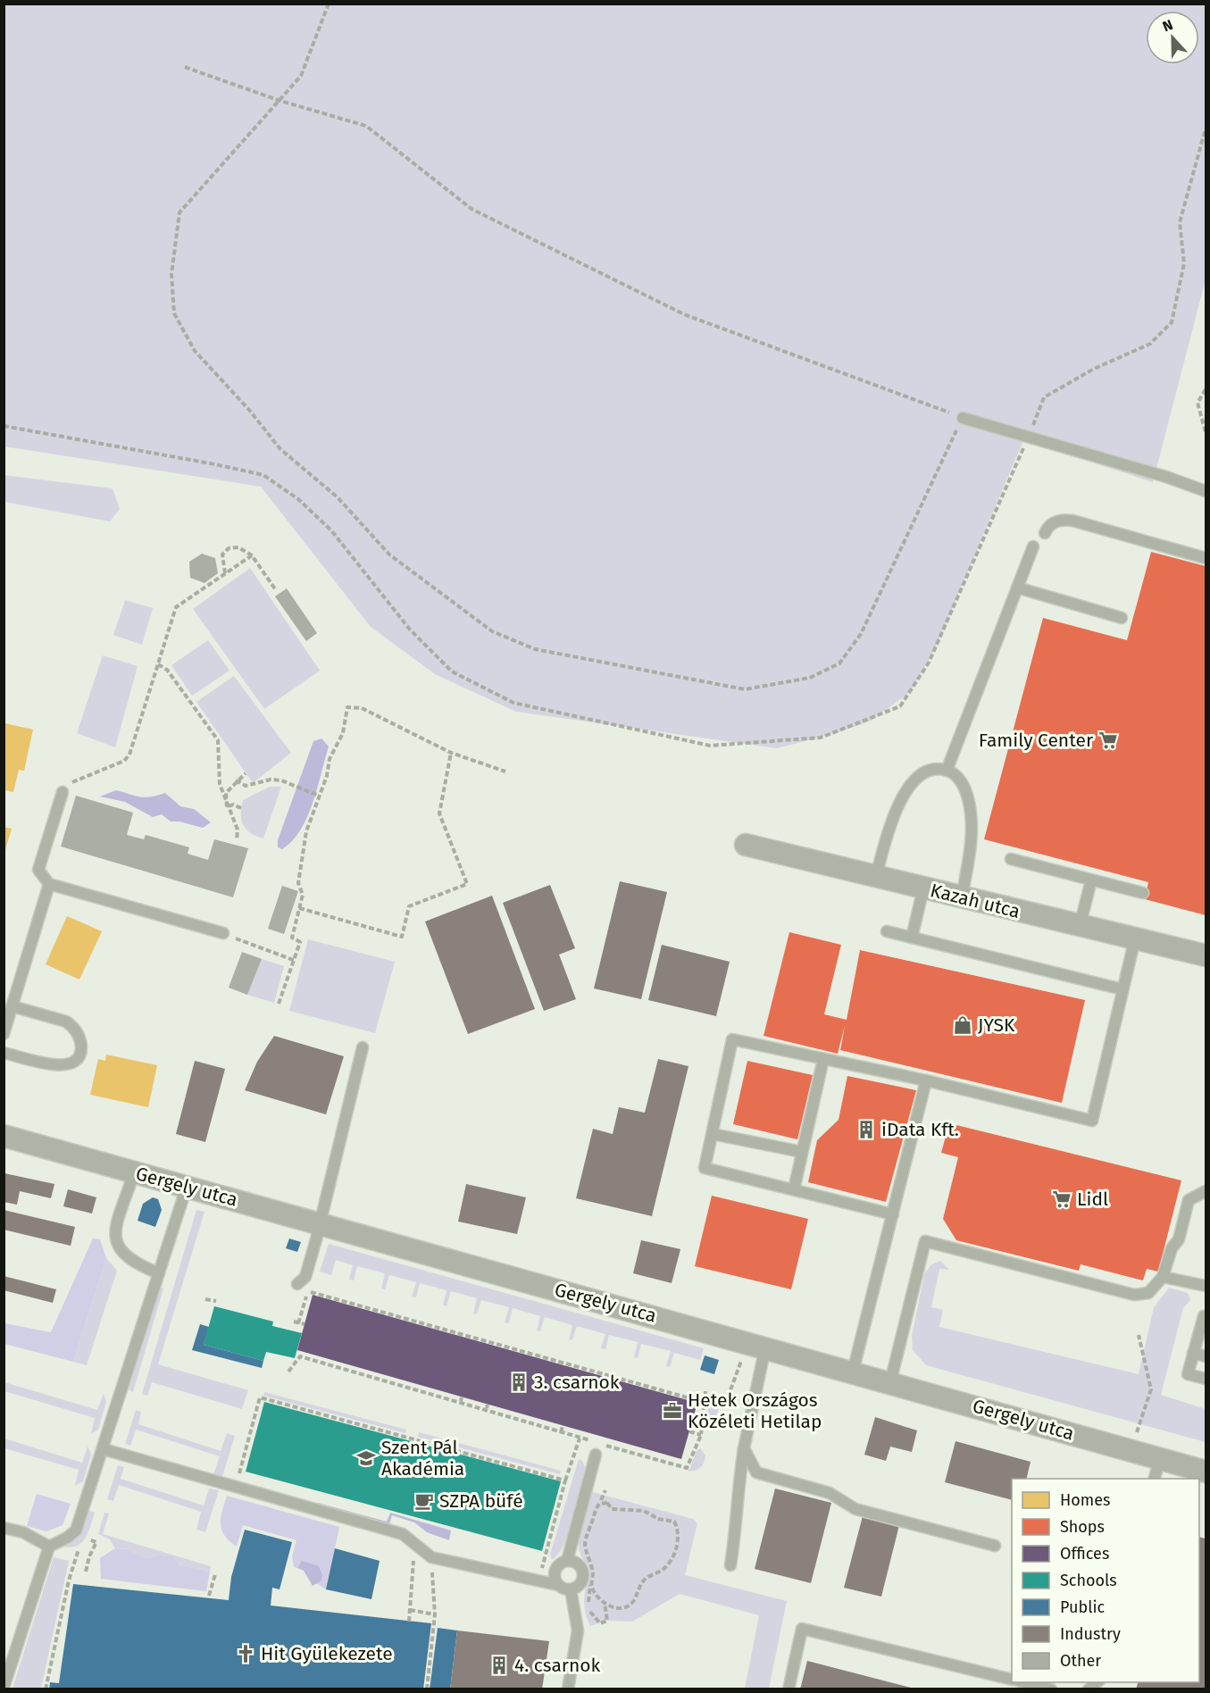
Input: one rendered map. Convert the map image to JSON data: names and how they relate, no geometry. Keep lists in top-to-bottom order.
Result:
{
  "streets": {
    "street": ["Kazah utca", "Gergely utca"]
  },
  "places": {
    "supermarket": ["Family Center", "Lidl"],
    "shop": ["JYSK"],
    "building": ["iData Kft.", "3. csarnok", "4. csarnok"],
    "office": ["Hetek Országos Közéleti Hetilap"],
    "school or university": ["Szent Pál Akadémia"],
    "cafe": ["SZPA büfé"],
    "church": ["Hit Gyülekezete"]
  },
  "legend": [
    "Homes",
    "Shops",
    "Offices",
    "Schools",
    "Public",
    "Industry",
    "Other"
  ],
  "north": "top"
}
